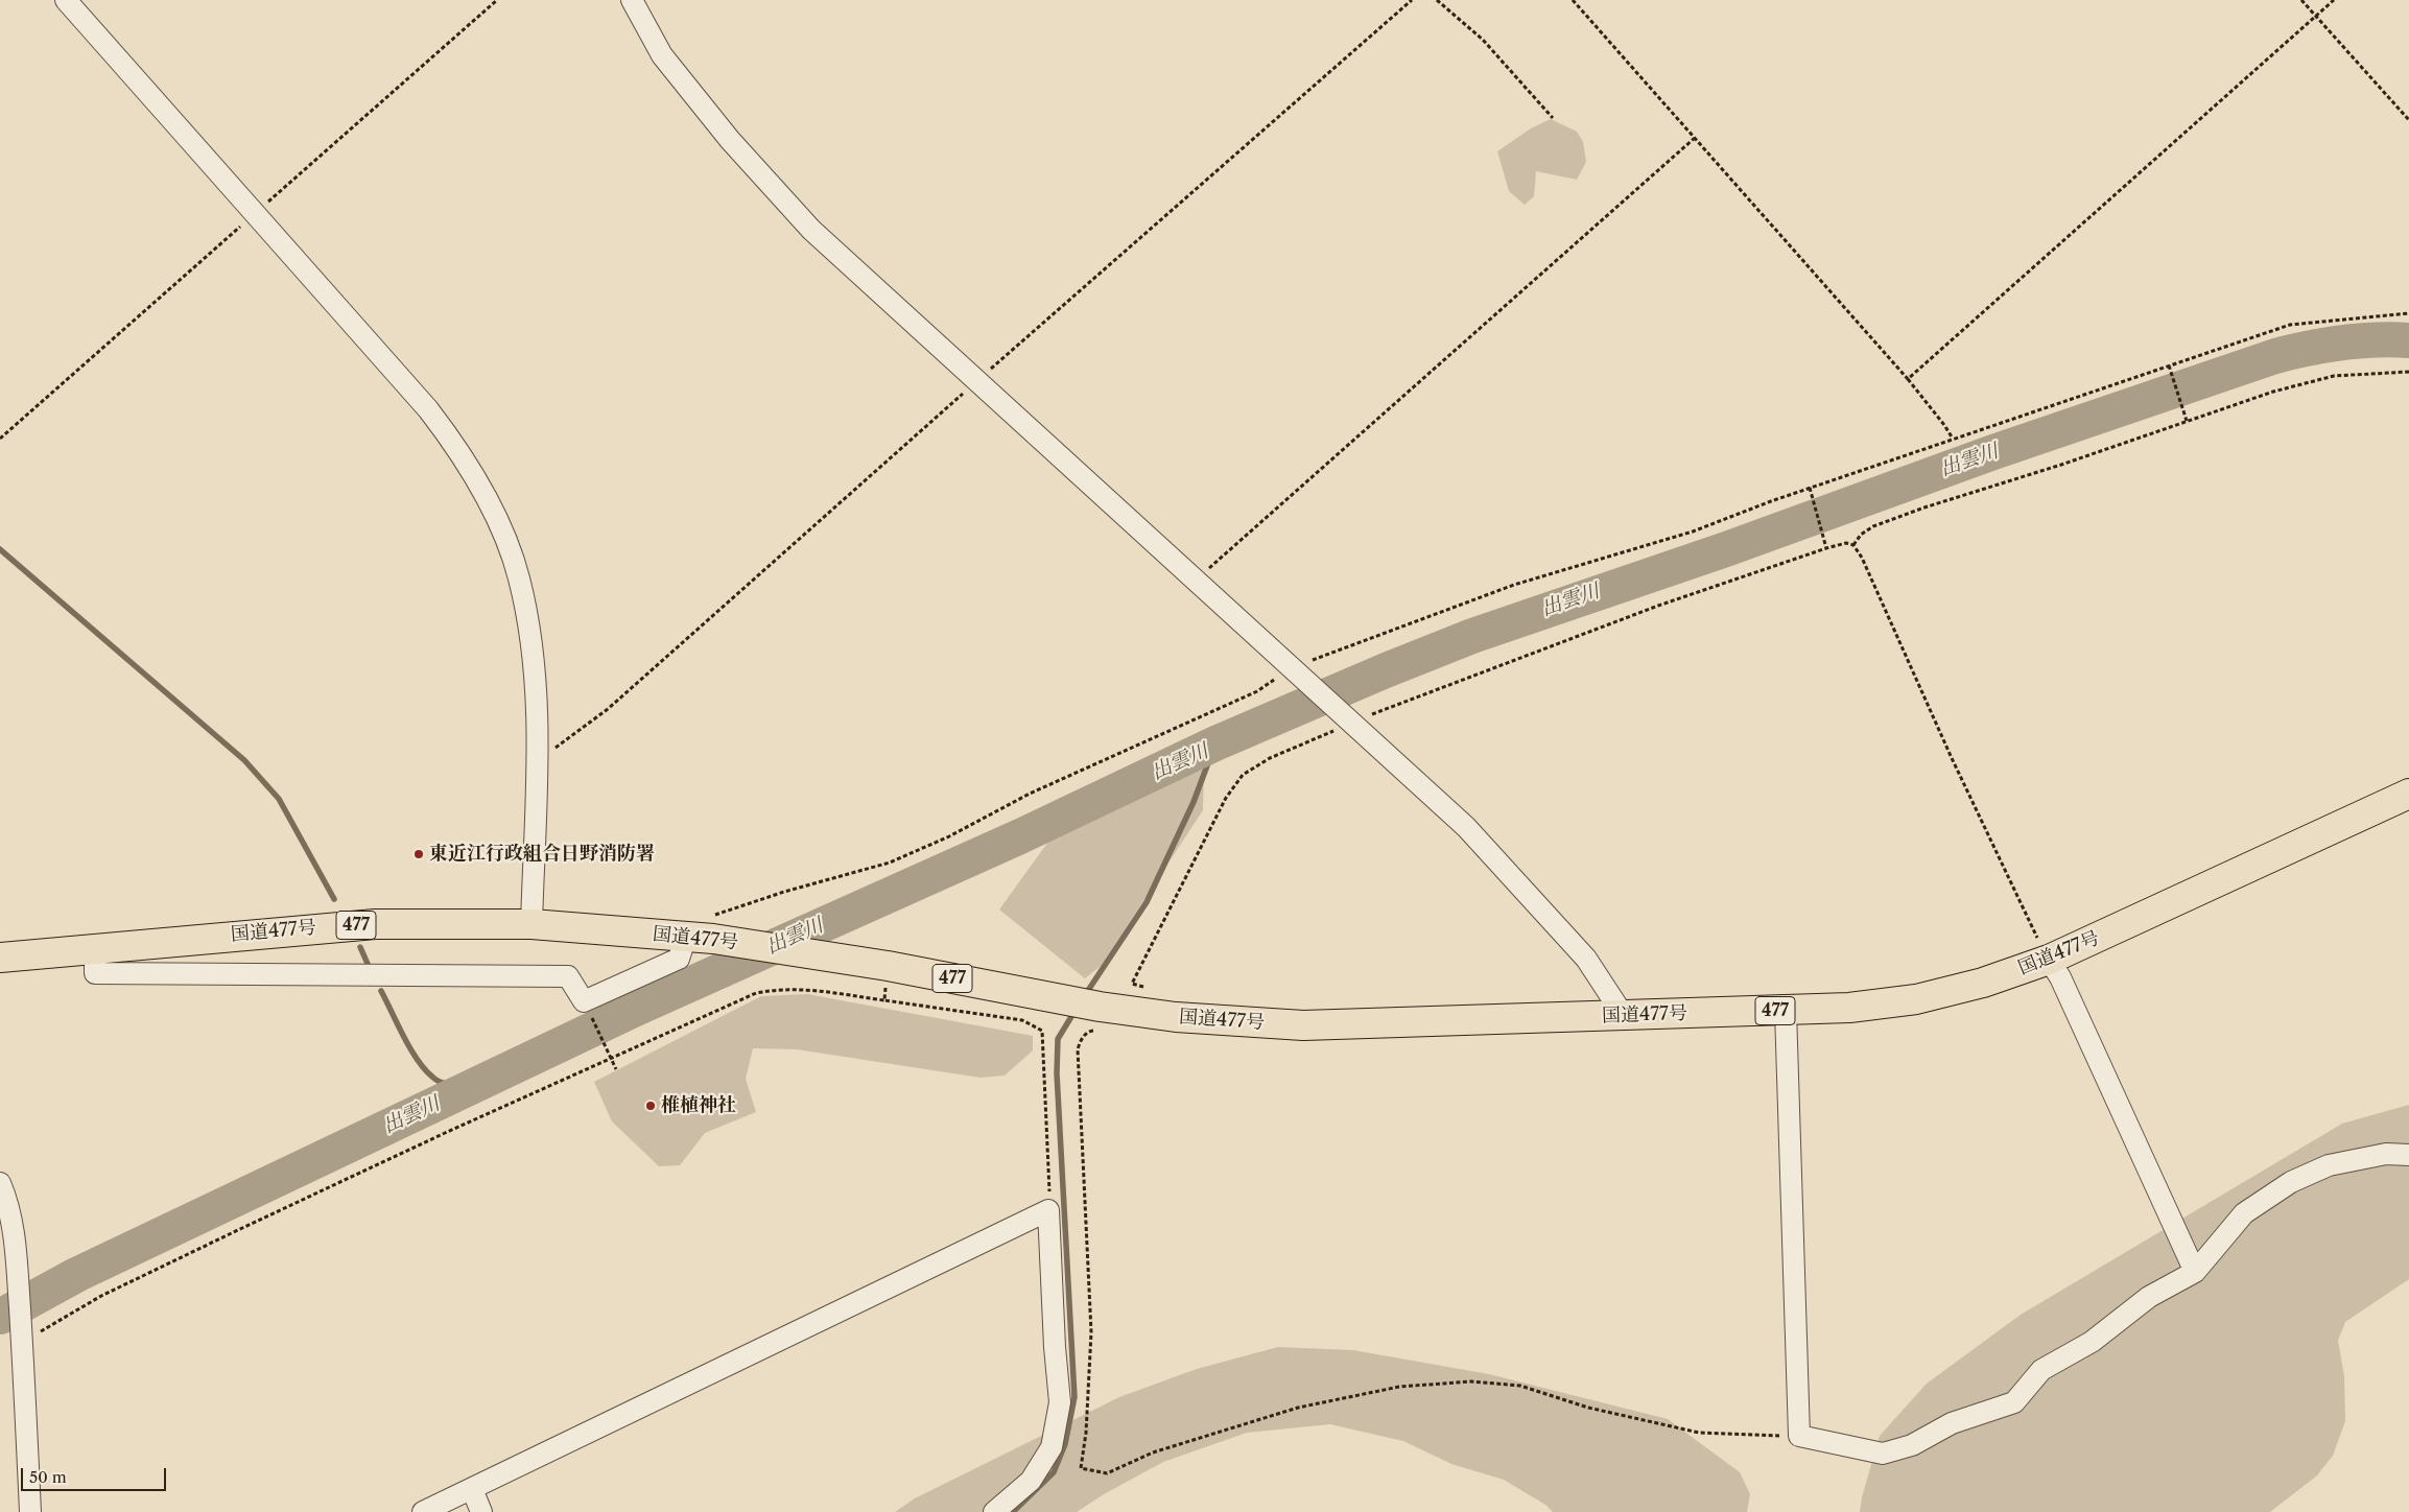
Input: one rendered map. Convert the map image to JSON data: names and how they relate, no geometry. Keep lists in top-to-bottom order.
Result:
{
  "streets": {
    "highway": ["477", "国道477号"]
  },
  "water": ["出雲川"],
  "places": ["東近江行政組合日野消防署", "椎植神社"],
  "scale_bar": "50 m"
}
